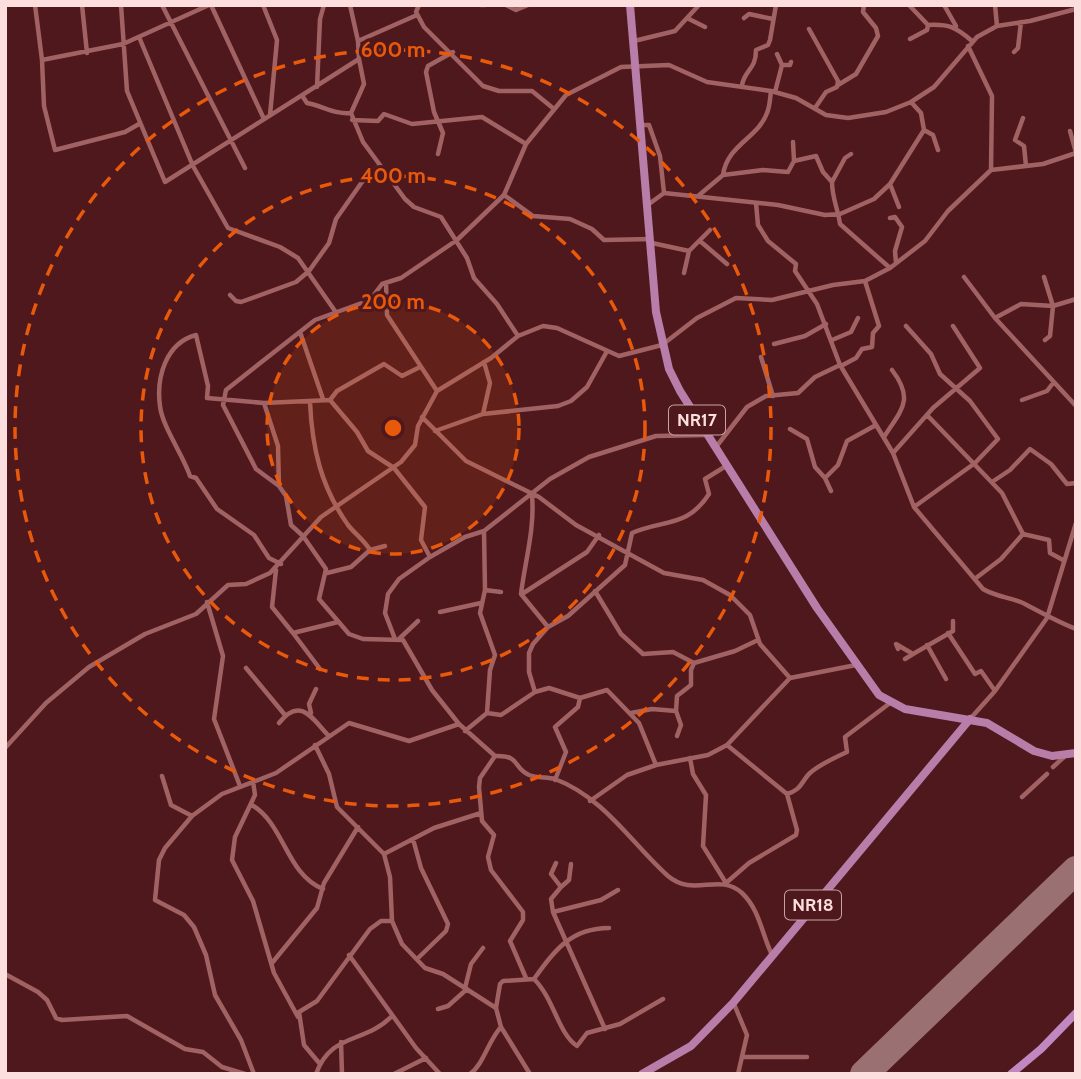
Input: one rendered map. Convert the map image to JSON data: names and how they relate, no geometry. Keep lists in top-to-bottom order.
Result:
{
  "streets": {
    "main road": ["NR17", "NR18"]
  },
  "crossings": [
    ["NR17", "NR18"]
  ],
  "rings": ["600 m", "400 m", "200 m"]
}
